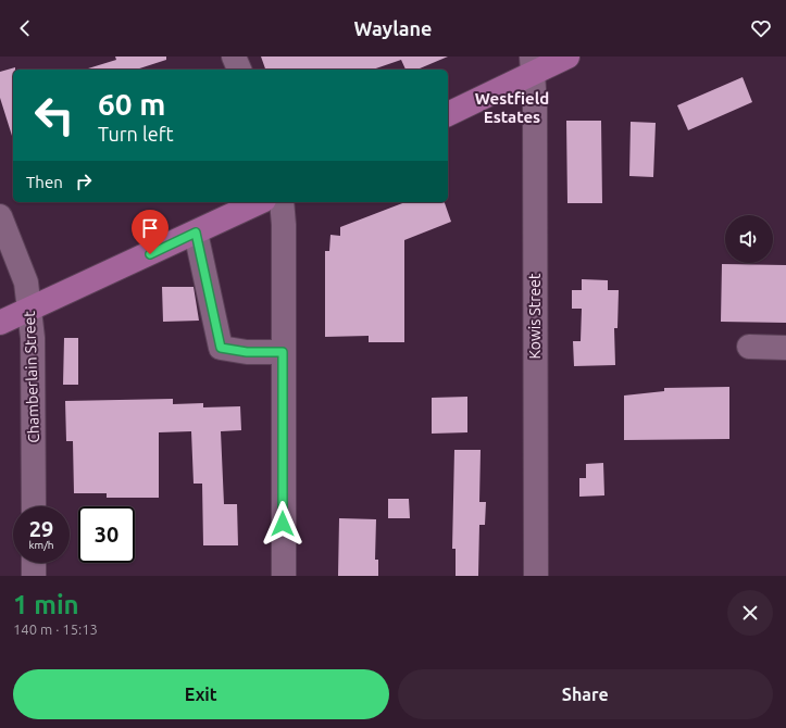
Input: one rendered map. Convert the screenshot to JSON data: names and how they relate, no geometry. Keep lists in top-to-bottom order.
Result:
{
  "streets": {
    "street": ["Kowis Street", "Chamberlain Street"]
  },
  "districts": ["Westfield Estates"],
  "page": {
    "header": "Waylane",
    "turn": ["60 m", "Turn left"],
    "then": "Then",
    "speed": "29 km/h",
    "limit": "30",
    "heading": ["1 min", "140 m · 15:13"],
    "buttons": ["Exit", "Share"]
  }
}
